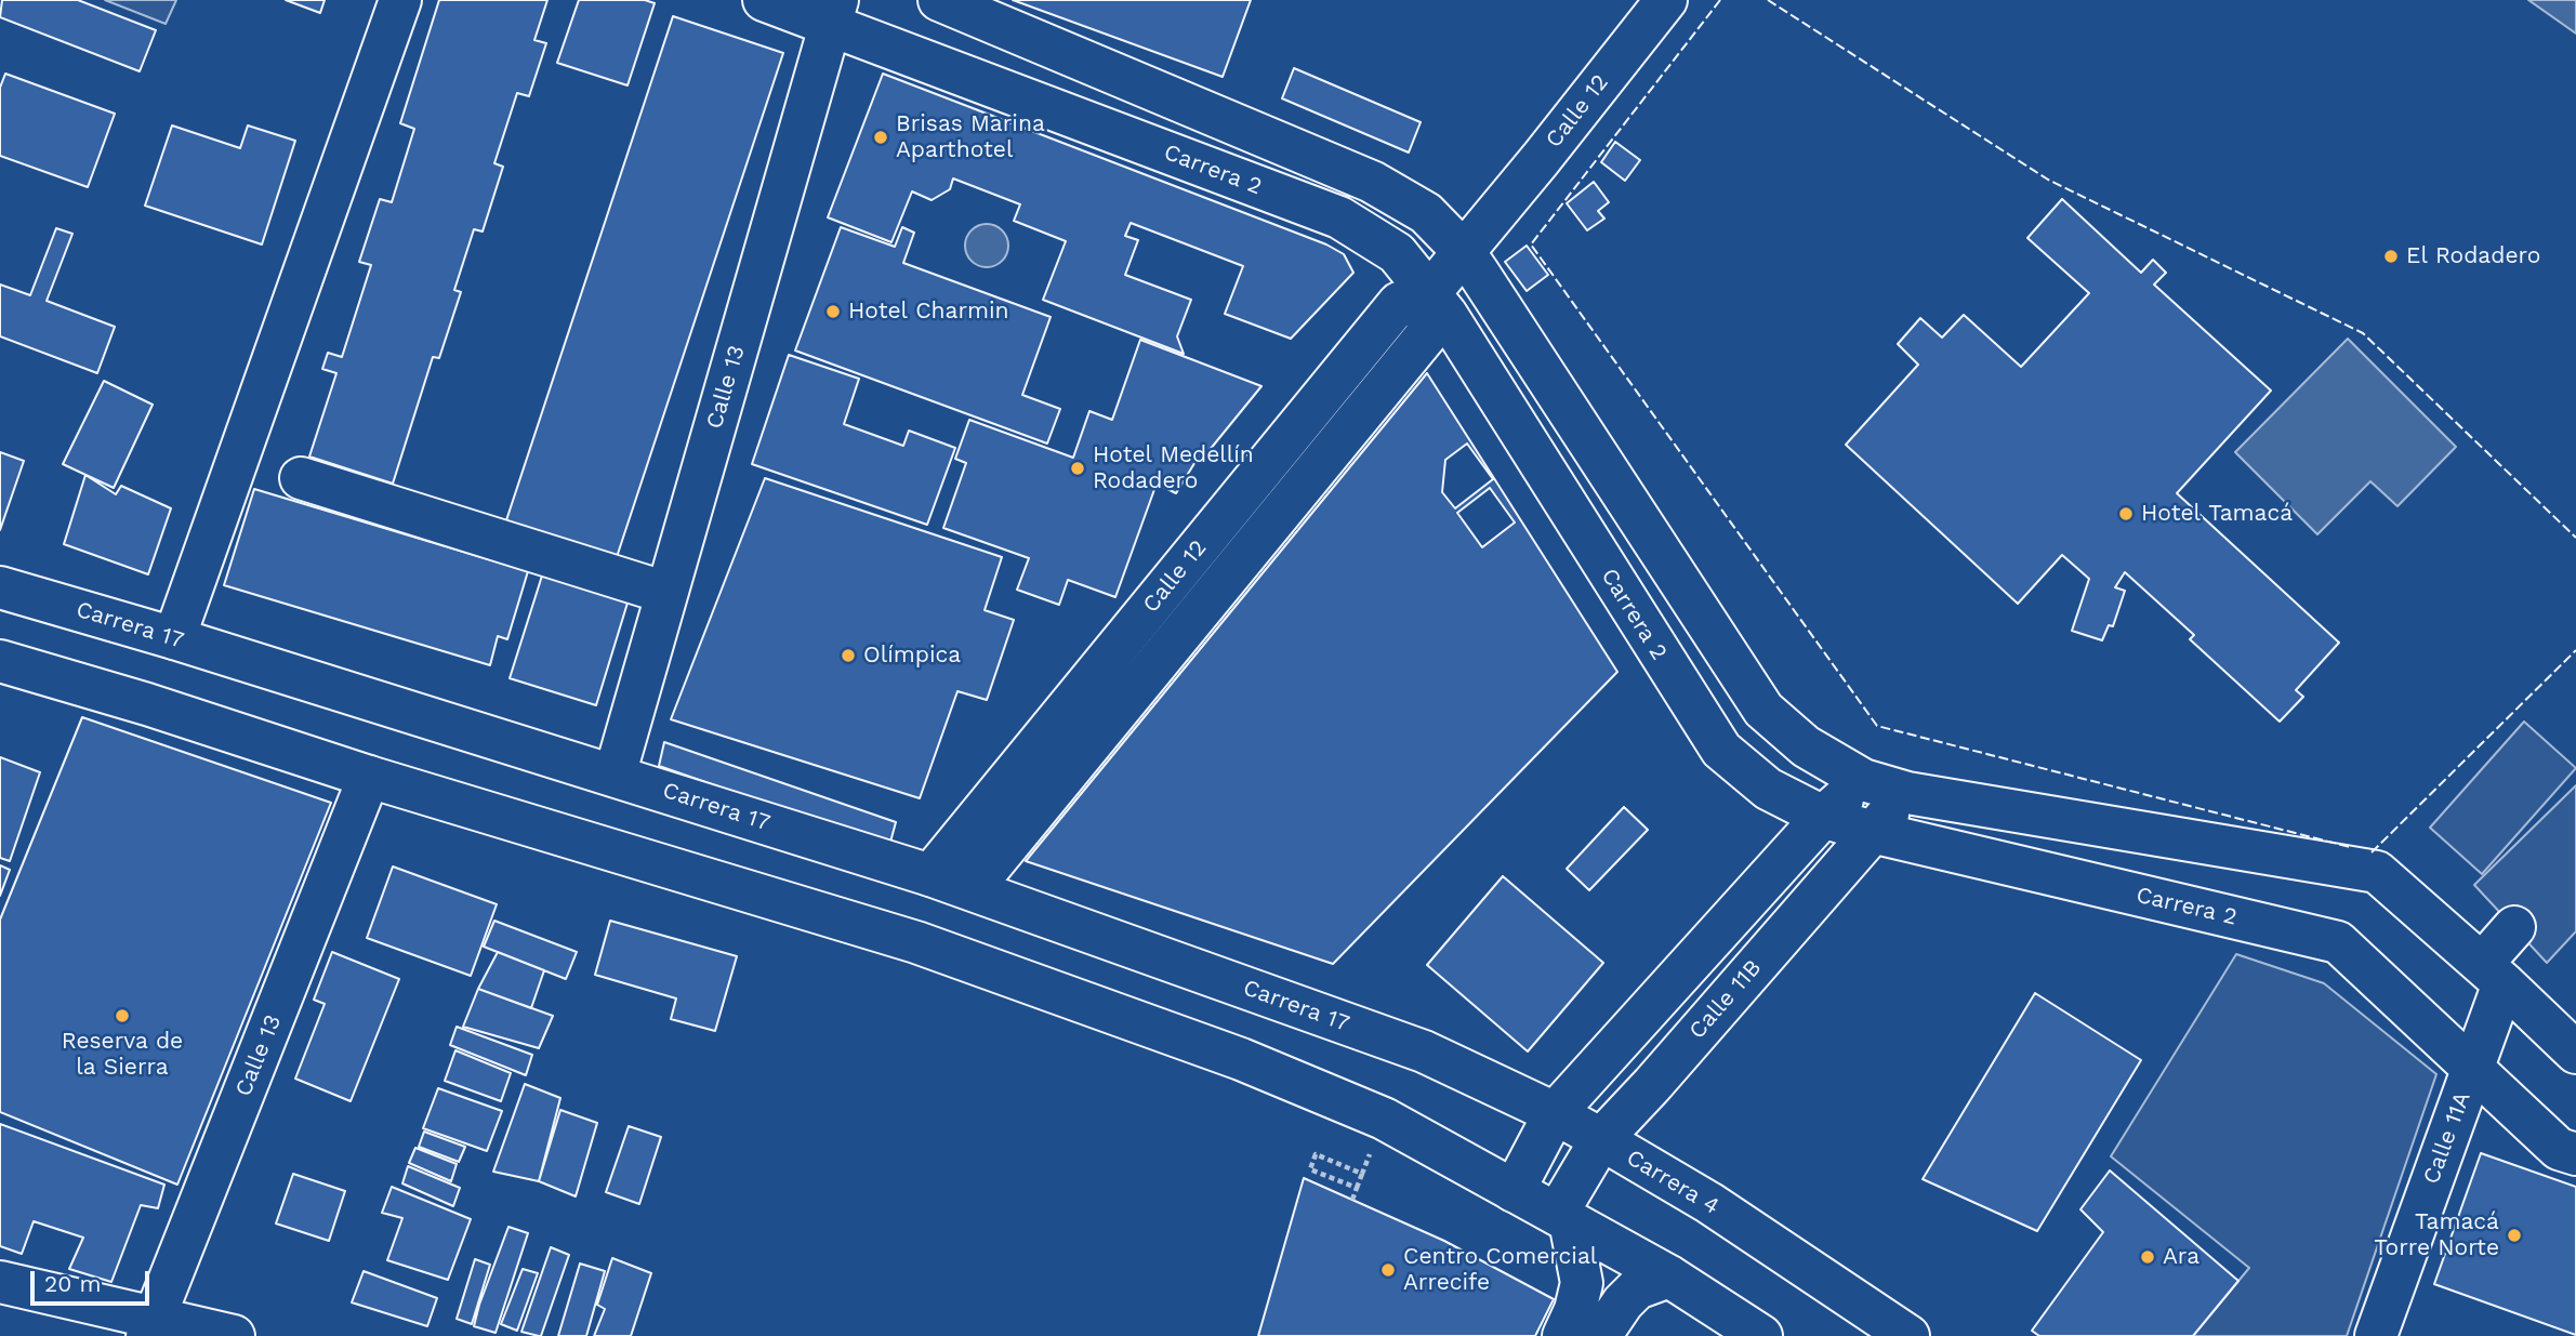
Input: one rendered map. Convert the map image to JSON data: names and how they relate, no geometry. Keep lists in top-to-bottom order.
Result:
{
  "streets": {
    "street": [
      "Calle 12",
      "Carrera 2",
      "Calle 13",
      "Carrera 17",
      "Calle 11B",
      "Calle 11A",
      "Carrera 4"
    ]
  },
  "crossings": [
    ["Calle 12", "Carrera 2"],
    ["Calle 12", "Carrera 17"],
    ["Carrera 2", "Calle 13"],
    ["Carrera 2", "Calle 11B"],
    ["Carrera 2", "Calle 11A"],
    ["Calle 13", "Carrera 17"],
    ["Carrera 17", "Carrera 4"],
    ["Calle 11B", "Carrera 4"]
  ],
  "places": [
    "Brisas Marina Aparthotel",
    "El Rodadero",
    "Hotel Charmin",
    "Hotel Medellín Rodadero",
    "Hotel Tamacá",
    "Olímpica",
    "Reserva de la Sierra",
    "Tamacá Torre Norte",
    "Ara",
    "Centro Comercial Arrecife"
  ],
  "scale_bar": "20 m"
}
